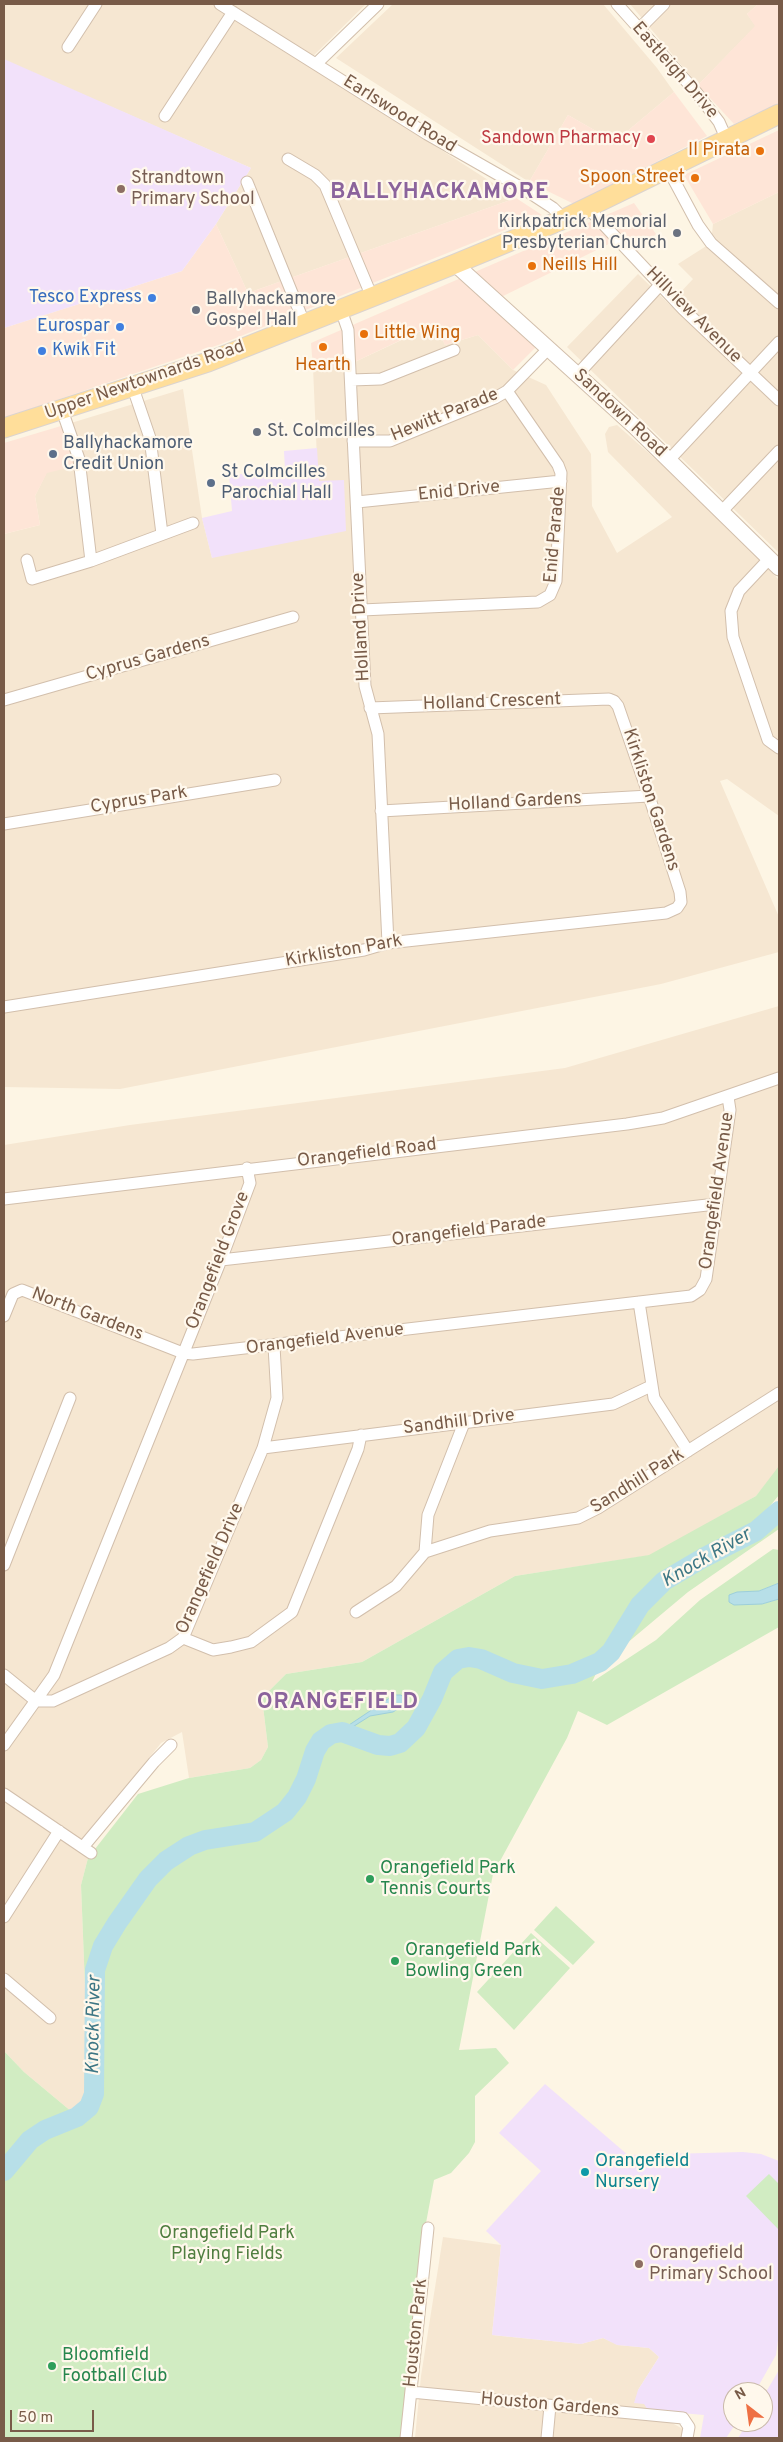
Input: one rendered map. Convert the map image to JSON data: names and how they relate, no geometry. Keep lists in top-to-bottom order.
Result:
{
  "streets": {
    "main road": ["Upper Newtownards Road"],
    "street": [
      "Eastleigh Drive",
      "Earlswood Road",
      "Hillview Avenue",
      "Sandown Road",
      "Hewitt Parade",
      "Enid Drive",
      "Enid Parade",
      "Holland Drive",
      "Cyprus Gardens",
      "Holland Crescent",
      "Kirkliston Gardens",
      "Cyprus Park",
      "Holland Gardens",
      "Kirkliston Park",
      "Orangefield Road",
      "Orangefield Avenue",
      "Orangefield Parade",
      "Orangefield Grove",
      "North Gardens",
      "Sandhill Drive",
      "Sandhill Park",
      "Orangefield Drive",
      "Houston Park",
      "Houston Gardens"
    ]
  },
  "crossings": [
    ["Eastleigh Drive", "Upper Newtownards Road"],
    ["Earlswood Road", "Upper Newtownards Road"],
    ["Hillview Avenue", "Upper Newtownards Road"],
    ["Upper Newtownards Road", "Sandown Road"],
    ["Upper Newtownards Road", "Holland Drive"],
    ["Sandown Road", "Hewitt Parade"],
    ["Hewitt Parade", "Enid Parade"],
    ["Hewitt Parade", "Holland Drive"],
    ["Enid Drive", "Enid Parade"],
    ["Enid Drive", "Holland Drive"],
    ["Enid Parade", "Holland Drive"],
    ["Holland Drive", "Holland Crescent"],
    ["Holland Drive", "Holland Gardens"],
    ["Holland Drive", "Kirkliston Park"],
    ["Holland Crescent", "Kirkliston Gardens"],
    ["Kirkliston Gardens", "Holland Gardens"],
    ["Kirkliston Gardens", "Kirkliston Park"],
    ["Orangefield Road", "Orangefield Avenue"],
    ["Orangefield Road", "Orangefield Grove"],
    ["Orangefield Avenue", "Orangefield Parade"],
    ["Orangefield Avenue", "Orangefield Grove"],
    ["Orangefield Avenue", "North Gardens"],
    ["Orangefield Avenue", "Orangefield Drive"],
    ["Orangefield Parade", "Orangefield Grove"],
    ["Orangefield Grove", "North Gardens"],
    ["Sandhill Drive", "Orangefield Drive"],
    ["Houston Park", "Houston Gardens"]
  ],
  "districts": ["BALLYHACKAMORE", "ORANGEFIELD"],
  "water": ["Knock River"],
  "parks": ["Orangefield Park Playing Fields"],
  "places": [
    "Sandown Pharmacy",
    "Il Pirata",
    "Spoon Street",
    "Strandtown Primary School",
    "Kirkpatrick Memorial Presbyterian Church",
    "Neills Hill",
    "Tesco Express",
    "Ballyhackamore Gospel Hall",
    "Eurospar",
    "Little Wing",
    "Hearth",
    "Kwik Fit",
    "St. Colmcilles",
    "Ballyhackamore Credit Union",
    "St Colmcilles Parochial Hall",
    "Orangefield Park Tennis Courts",
    "Orangefield Park Bowling Green",
    "Orangefield Nursery",
    "Orangefield Primary School",
    "Bloomfield Football Club"
  ],
  "scale_bar": "50 m",
  "north": "top left"
}
